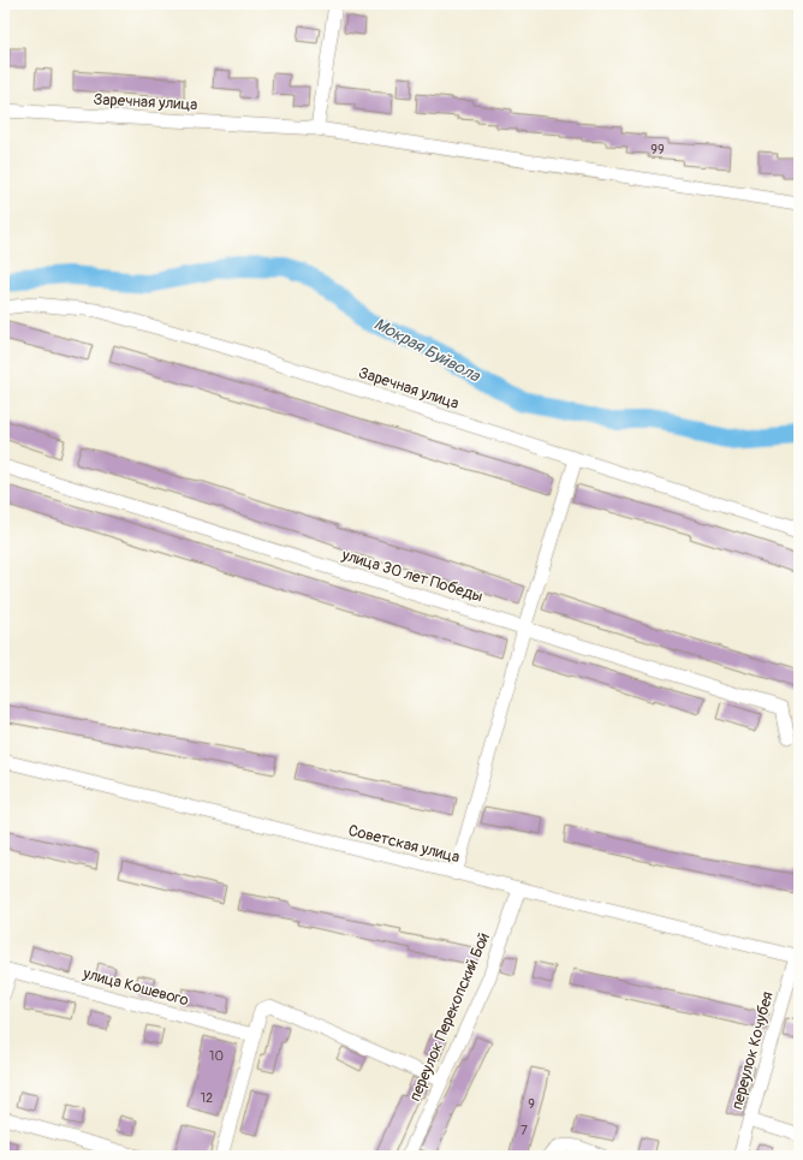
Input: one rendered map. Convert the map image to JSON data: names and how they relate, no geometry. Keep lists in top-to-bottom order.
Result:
{
  "streets": {
    "street": [
      "Заречная улица",
      "улица 30 лет Победы",
      "Советская улица",
      "улица Кошевого",
      "переулок Перекопский Бой",
      "переулок Кочубея"
    ]
  },
  "crossings": [
    ["Советская улица", "переулок Перекопский Бой"],
    ["Советская улица", "переулок Кочубея"]
  ],
  "water": ["Мокрая Буйвола"],
  "house_numbers": [
    "99",
    "10",
    "12",
    "9",
    "7"
  ]
}
